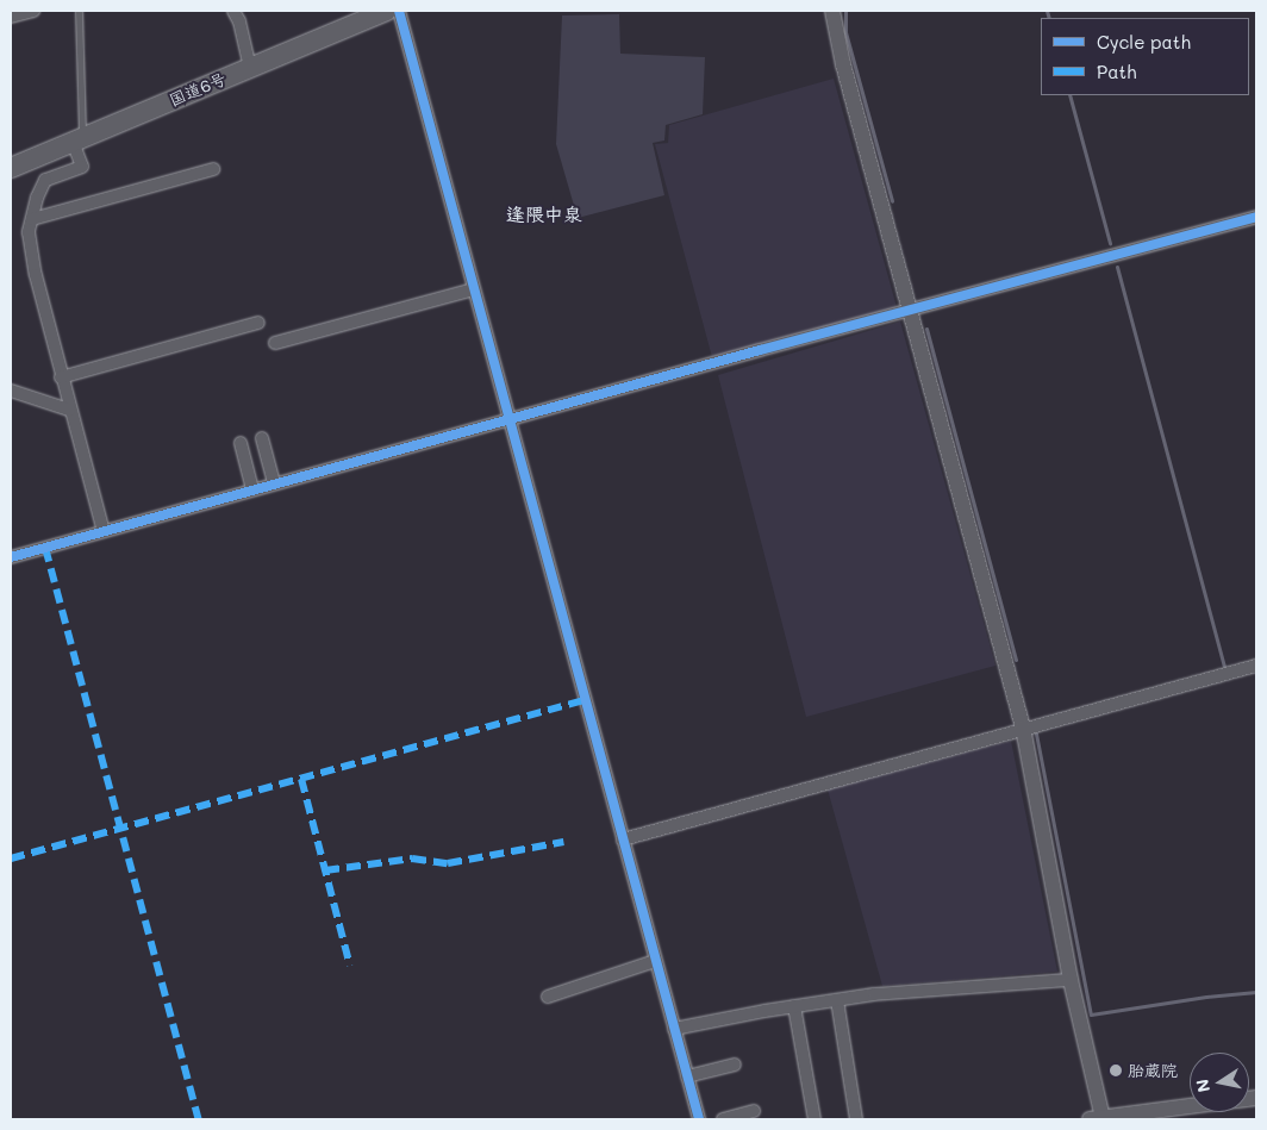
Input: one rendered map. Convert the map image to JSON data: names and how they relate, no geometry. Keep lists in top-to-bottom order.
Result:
{
  "streets": {
    "highway": ["国道6号"]
  },
  "districts": ["逢隈中泉"],
  "places": ["胎蔵院"],
  "legend": ["Cycle path", "Path"],
  "north": "left"
}
